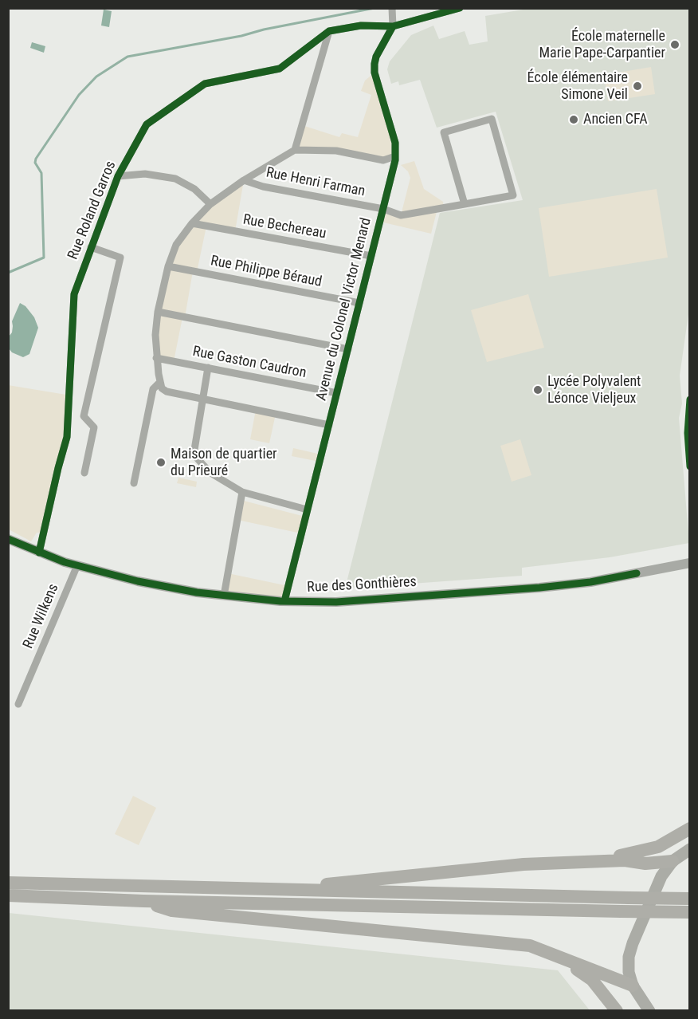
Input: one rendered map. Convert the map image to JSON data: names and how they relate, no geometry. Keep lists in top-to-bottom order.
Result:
{
  "streets": {
    "street": [
      "Rue Henri Farman",
      "Rue Roland Garros",
      "Rue Bechereau",
      "Rue Philippe Béraud",
      "Avenue du Colonel Victor Menard",
      "Rue Gaston Caudron",
      "Rue des Gonthières",
      "Rue Wilkens"
    ]
  },
  "crossings": [
    ["Rue Henri Farman", "Avenue du Colonel Victor Menard"],
    ["Rue Roland Garros", "Avenue du Colonel Victor Menard"],
    ["Rue Roland Garros", "Rue des Gonthières"],
    ["Rue Bechereau", "Avenue du Colonel Victor Menard"],
    ["Rue Philippe Béraud", "Avenue du Colonel Victor Menard"],
    ["Avenue du Colonel Victor Menard", "Rue Gaston Caudron"],
    ["Avenue du Colonel Victor Menard", "Rue des Gonthières"],
    ["Rue des Gonthières", "Rue Wilkens"]
  ],
  "places": [
    "École maternelle Marie Pape-Carpantier",
    "École élémentaire Simone Veil",
    "Ancien CFA",
    "Lycée Polyvalent Léonce Vieljeux",
    "Maison de quartier du Prieuré"
  ]
}
